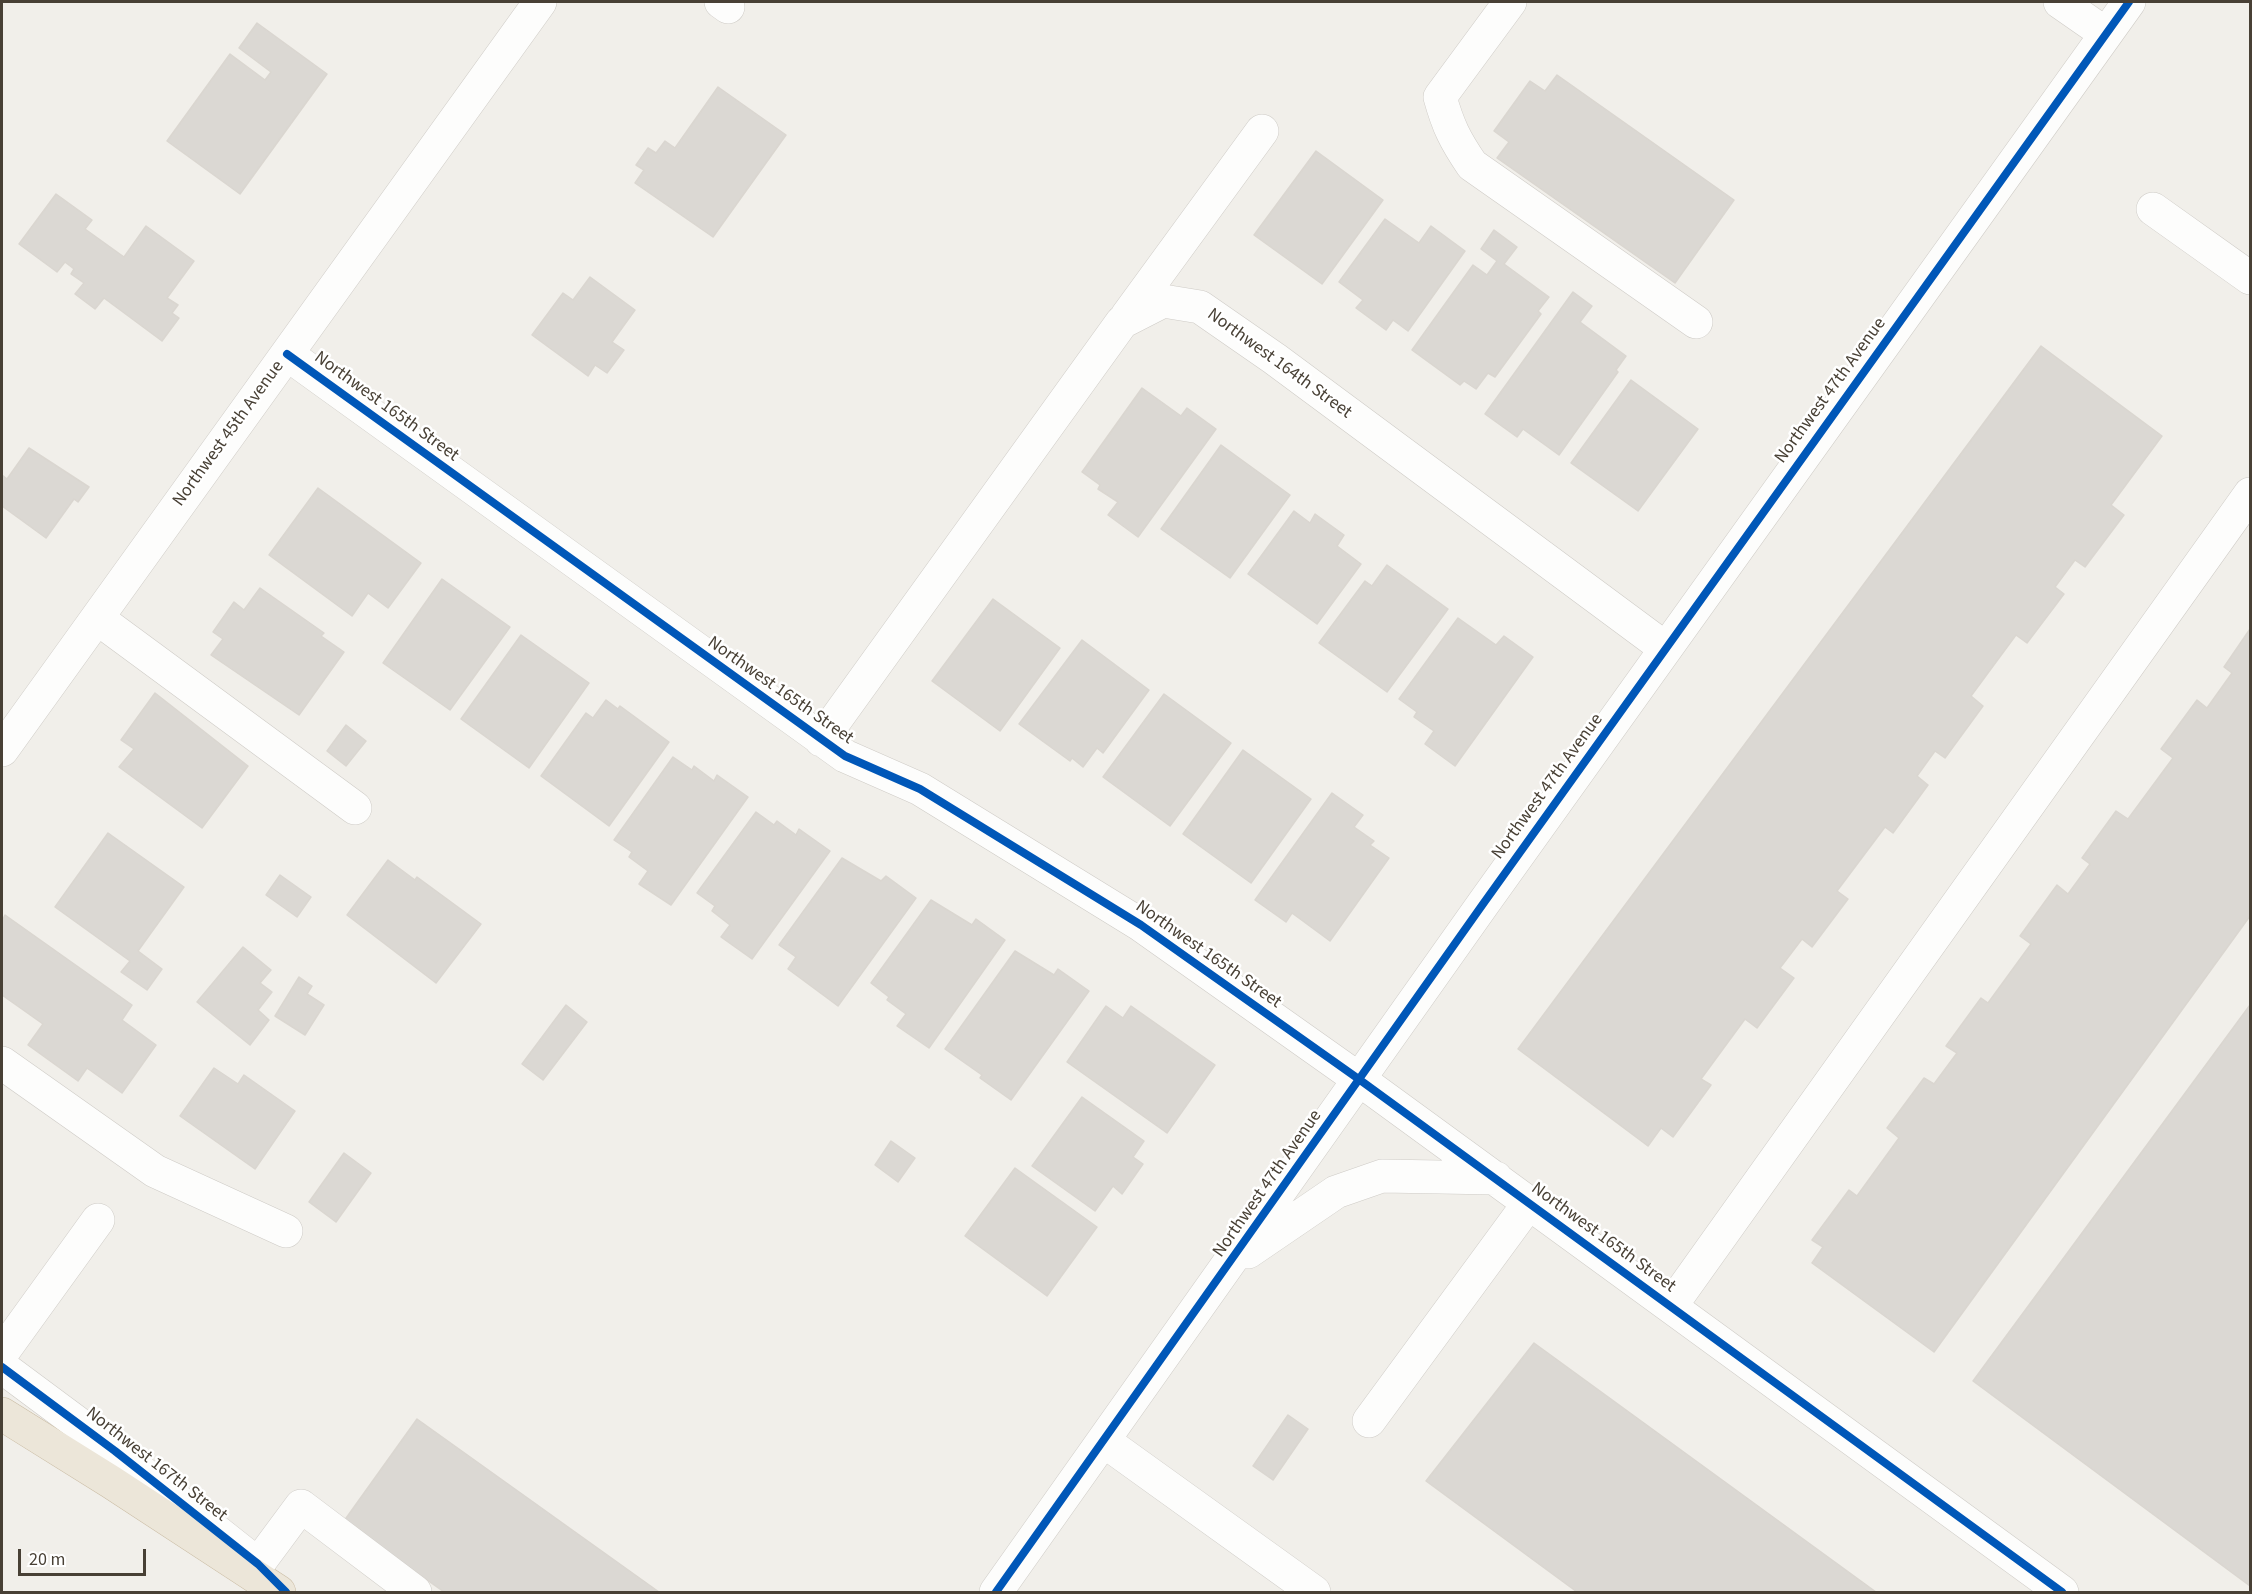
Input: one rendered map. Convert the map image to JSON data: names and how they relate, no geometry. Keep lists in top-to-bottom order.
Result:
{
  "streets": {
    "street": [
      "Northwest 164th Street",
      "Northwest 47th Avenue",
      "Northwest 165th Street",
      "Northwest 45th Avenue",
      "Northwest 167th Street"
    ]
  },
  "crossings": [
    ["Northwest 164th Street", "Northwest 47th Avenue"],
    ["Northwest 164th Street", "Northwest 165th Street"],
    ["Northwest 47th Avenue", "Northwest 165th Street"],
    ["Northwest 165th Street", "Northwest 45th Avenue"]
  ],
  "scale_bar": "20 m"
}
